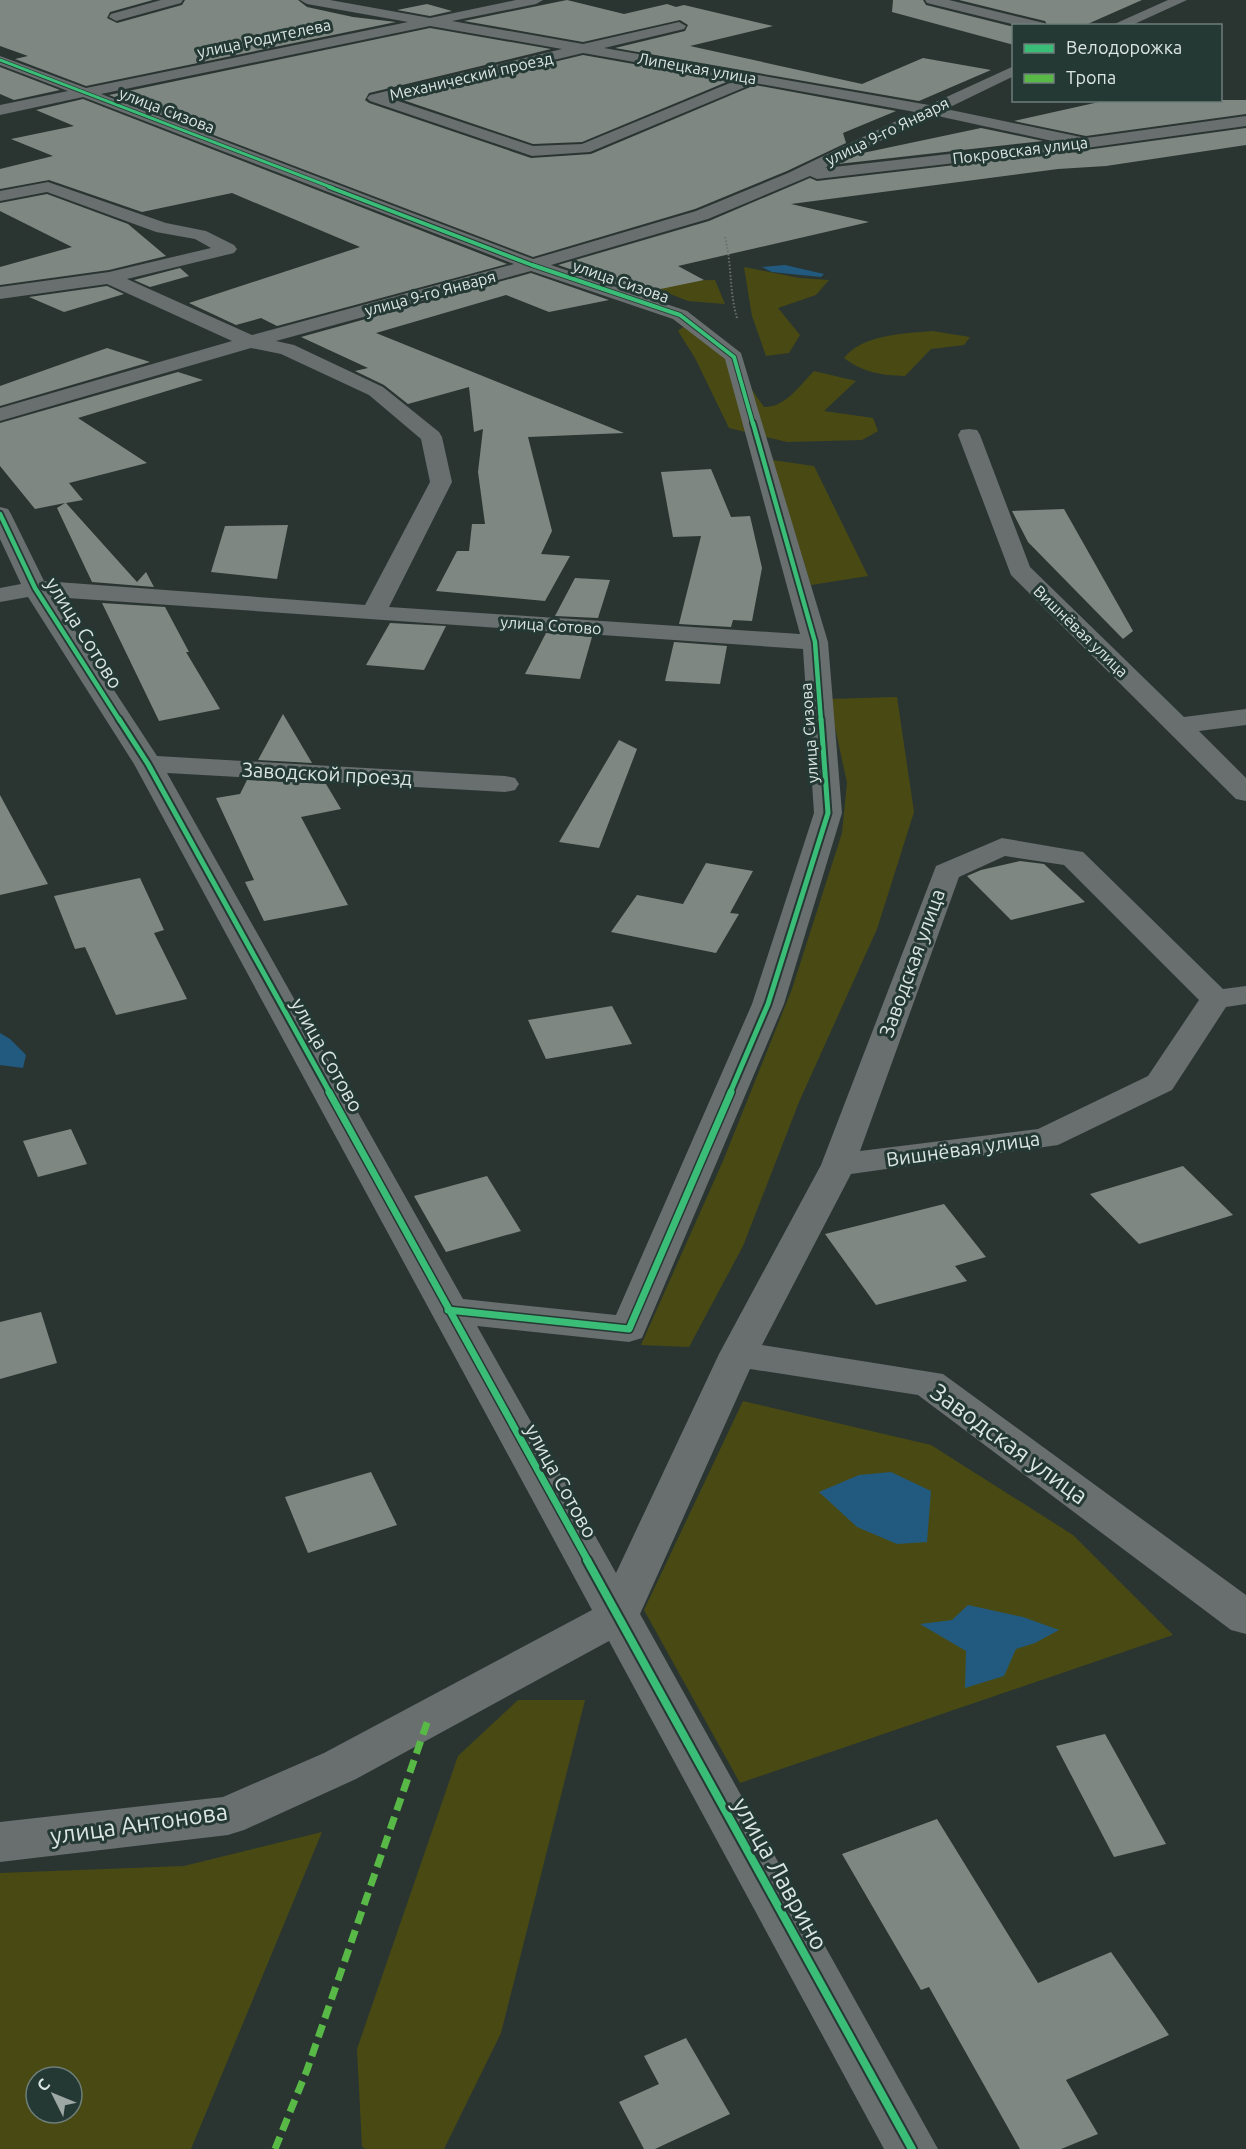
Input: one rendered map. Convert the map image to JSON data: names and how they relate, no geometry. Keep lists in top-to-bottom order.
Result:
{
  "streets": {
    "street": [
      "улица Родителева",
      "Липецкая улица",
      "Механический проезд",
      "улица Сизова",
      "улица 9-го Января",
      "Покровская улица",
      "улица Сотово",
      "Вишнёвая улица",
      "Заводской проезд",
      "Заводская улица",
      "улица Антонова",
      "улица Лаврино"
    ]
  },
  "crossings": [
    ["улица Родителева", "Липецкая улица"],
    ["улица Родителева", "улица Сизова"],
    ["Липецкая улица", "Механический проезд"],
    ["Липецкая улица", "улица 9-го Января"],
    ["Липецкая улица", "Покровская улица"],
    ["улица Сизова", "улица 9-го Января"],
    ["улица Сизова", "улица Сотово"],
    ["улица 9-го Января", "Покровская улица"],
    ["улица Сотово", "Заводской проезд"],
    ["улица Сотово", "Заводская улица"],
    ["улица Сотово", "улица Антонова"],
    ["улица Сотово", "улица Лаврино"],
    ["Вишнёвая улица", "Заводская улица"],
    ["Заводская улица", "улица Антонова"],
    ["Заводская улица", "улица Лаврино"],
    ["улица Антонова", "улица Лаврино"]
  ],
  "legend": ["Велодорожка", "Тропа"],
  "north": "top left"
}
